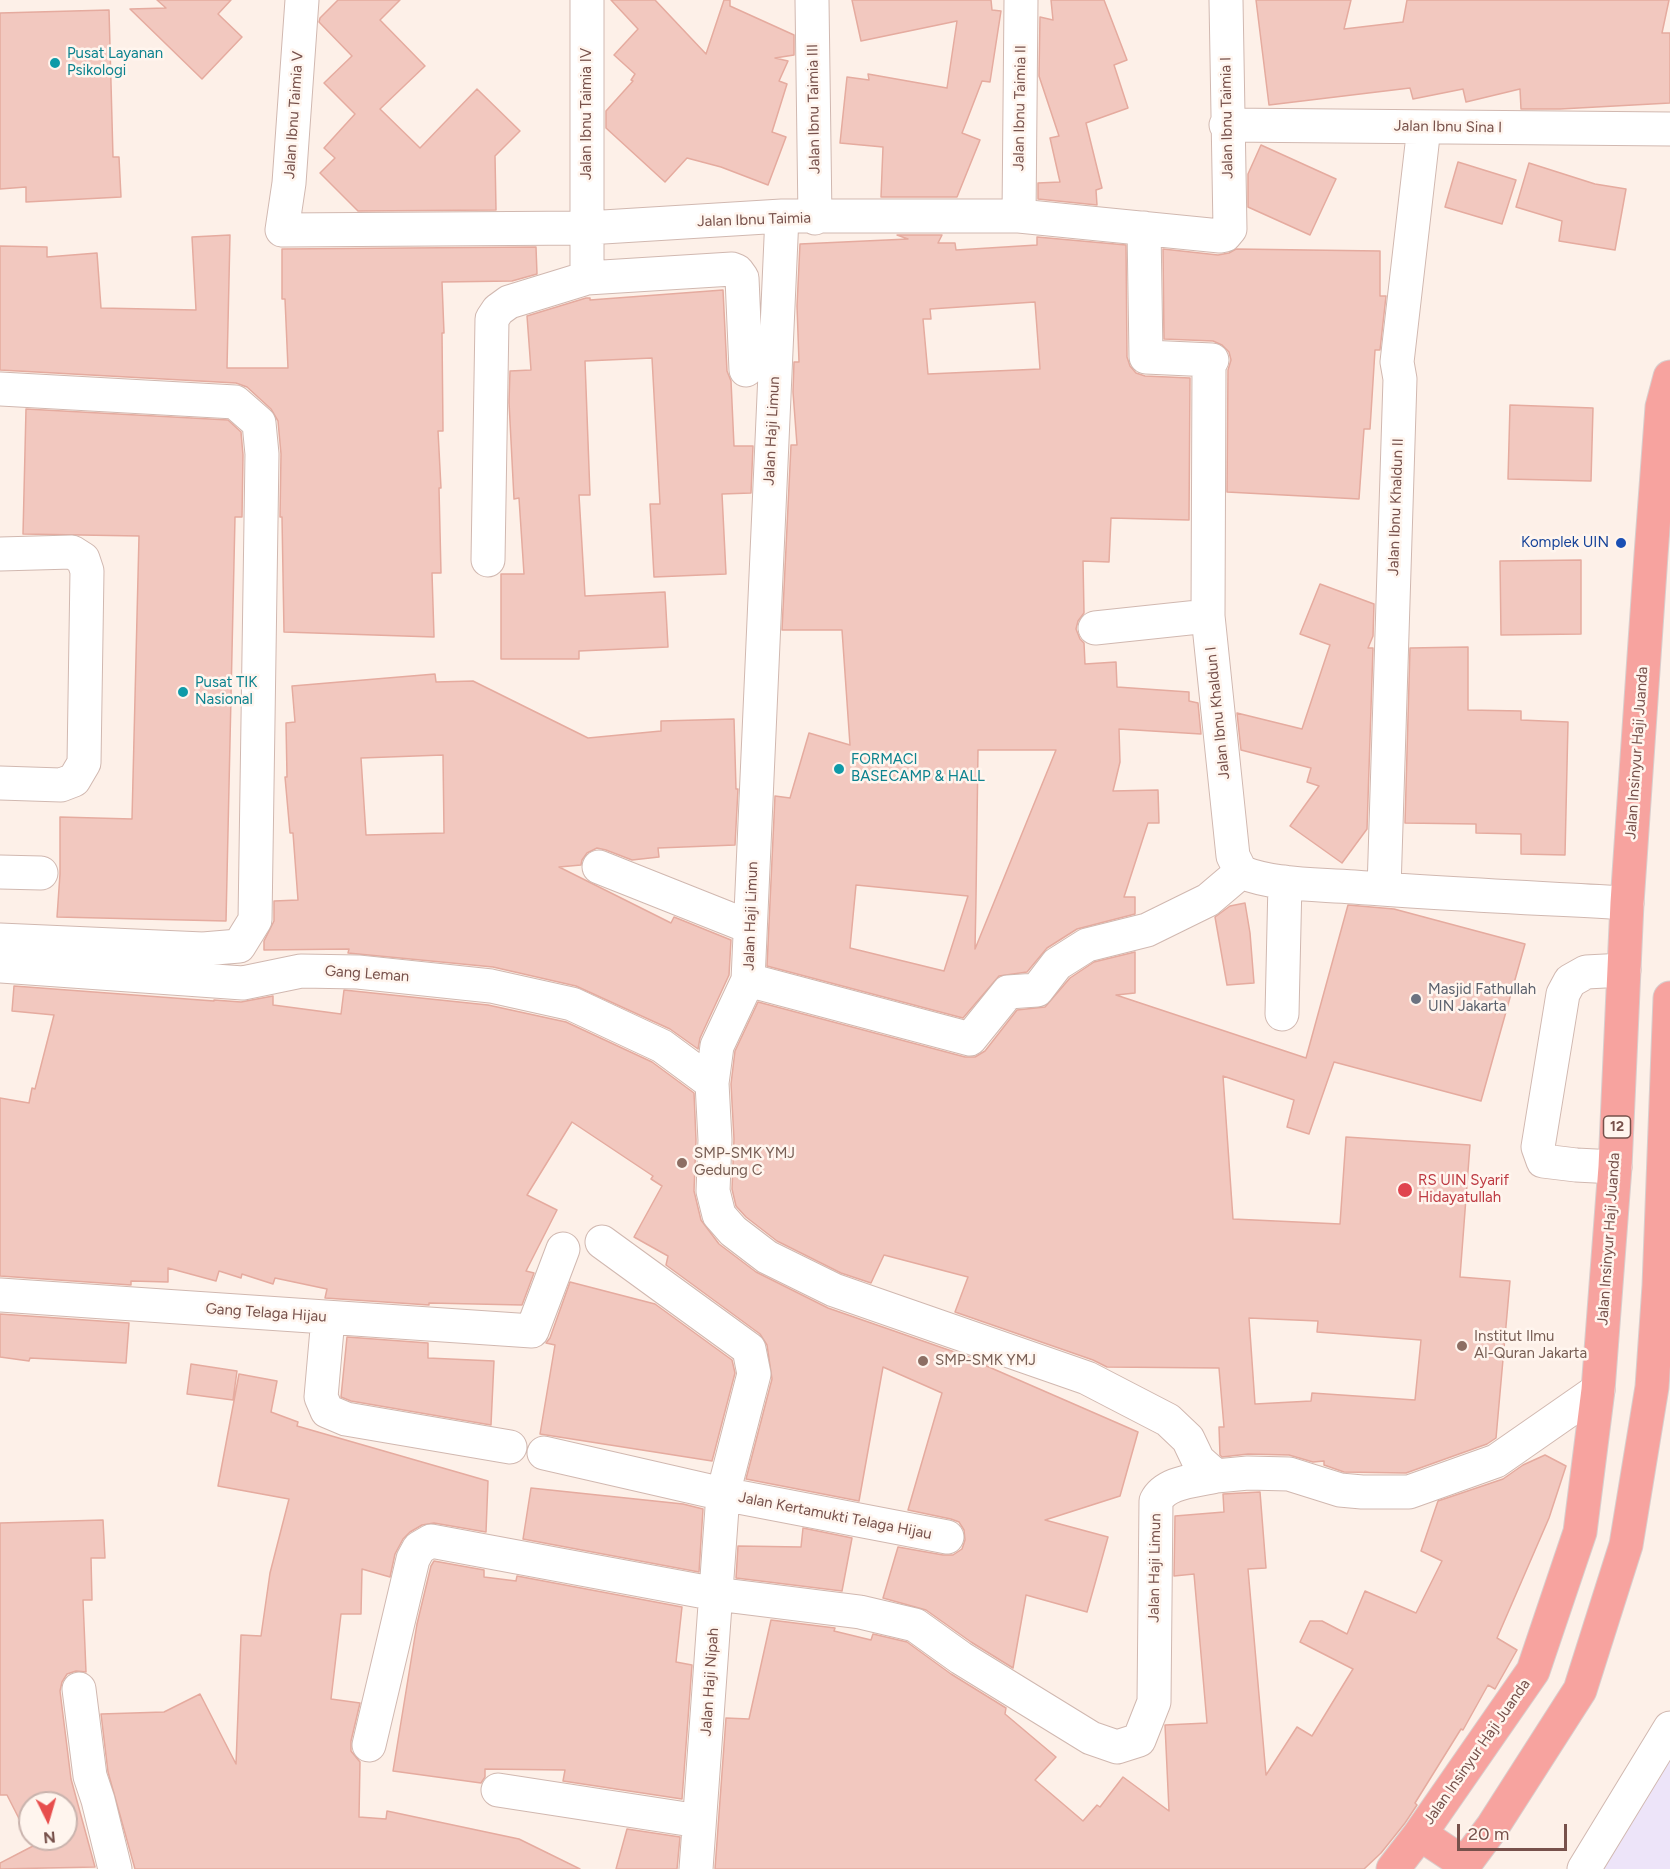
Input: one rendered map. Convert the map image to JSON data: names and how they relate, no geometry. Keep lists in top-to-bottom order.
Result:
{
  "streets": {
    "highway": ["Jalan Insinyur Haji Juanda", "12"],
    "street": [
      "Jalan Ibnu Taimia II",
      "Jalan Ibnu Taimia III",
      "Jalan Ibnu Taimia IV",
      "Jalan Ibnu Taimia V",
      "Jalan Ibnu Taimia I",
      "Jalan Ibnu Sina I",
      "Jalan Ibnu Taimia",
      "Jalan Haji Limun",
      "Jalan Ibnu Khaldun II",
      "Jalan Ibnu Khaldun I",
      "Gang Leman",
      "Gang Telaga Hijau",
      "Jalan Kertamukti Telaga Hijau",
      "Jalan Haji Nipah"
    ]
  },
  "crossings": [
    ["Jalan Ibnu Taimia II", "Jalan Ibnu Taimia"],
    ["Jalan Ibnu Taimia III", "Jalan Ibnu Taimia"],
    ["Jalan Ibnu Taimia IV", "Jalan Ibnu Taimia"],
    ["Jalan Ibnu Taimia V", "Jalan Ibnu Taimia"],
    ["Jalan Ibnu Taimia I", "Jalan Ibnu Sina I"],
    ["Jalan Ibnu Taimia I", "Jalan Ibnu Taimia"],
    ["Jalan Ibnu Sina I", "Jalan Ibnu Khaldun II"],
    ["Jalan Ibnu Taimia", "Jalan Haji Limun"],
    ["Jalan Ibnu Taimia", "Jalan Ibnu Khaldun I"],
    ["Jalan Haji Limun", "Jalan Insinyur Haji Juanda"],
    ["Jalan Haji Limun", "Gang Leman"],
    ["Jalan Haji Limun", "Jalan Haji Nipah"],
    ["Jalan Kertamukti Telaga Hijau", "Jalan Haji Nipah"]
  ],
  "places": [
    "Pusat Layanan Psikologi",
    "Komplek UIN",
    "Pusat TIK Nasional",
    "FORMACI BASECAMP & HALL",
    "Masjid Fathullah UIN Jakarta",
    "SMP-SMK YMJ Gedung C",
    "RS UIN Syarif Hidayatullah",
    "Institut Ilmu Al-Quran Jakarta",
    "SMP-SMK YMJ"
  ],
  "scale_bar": "20 m",
  "north": "bottom"
}
